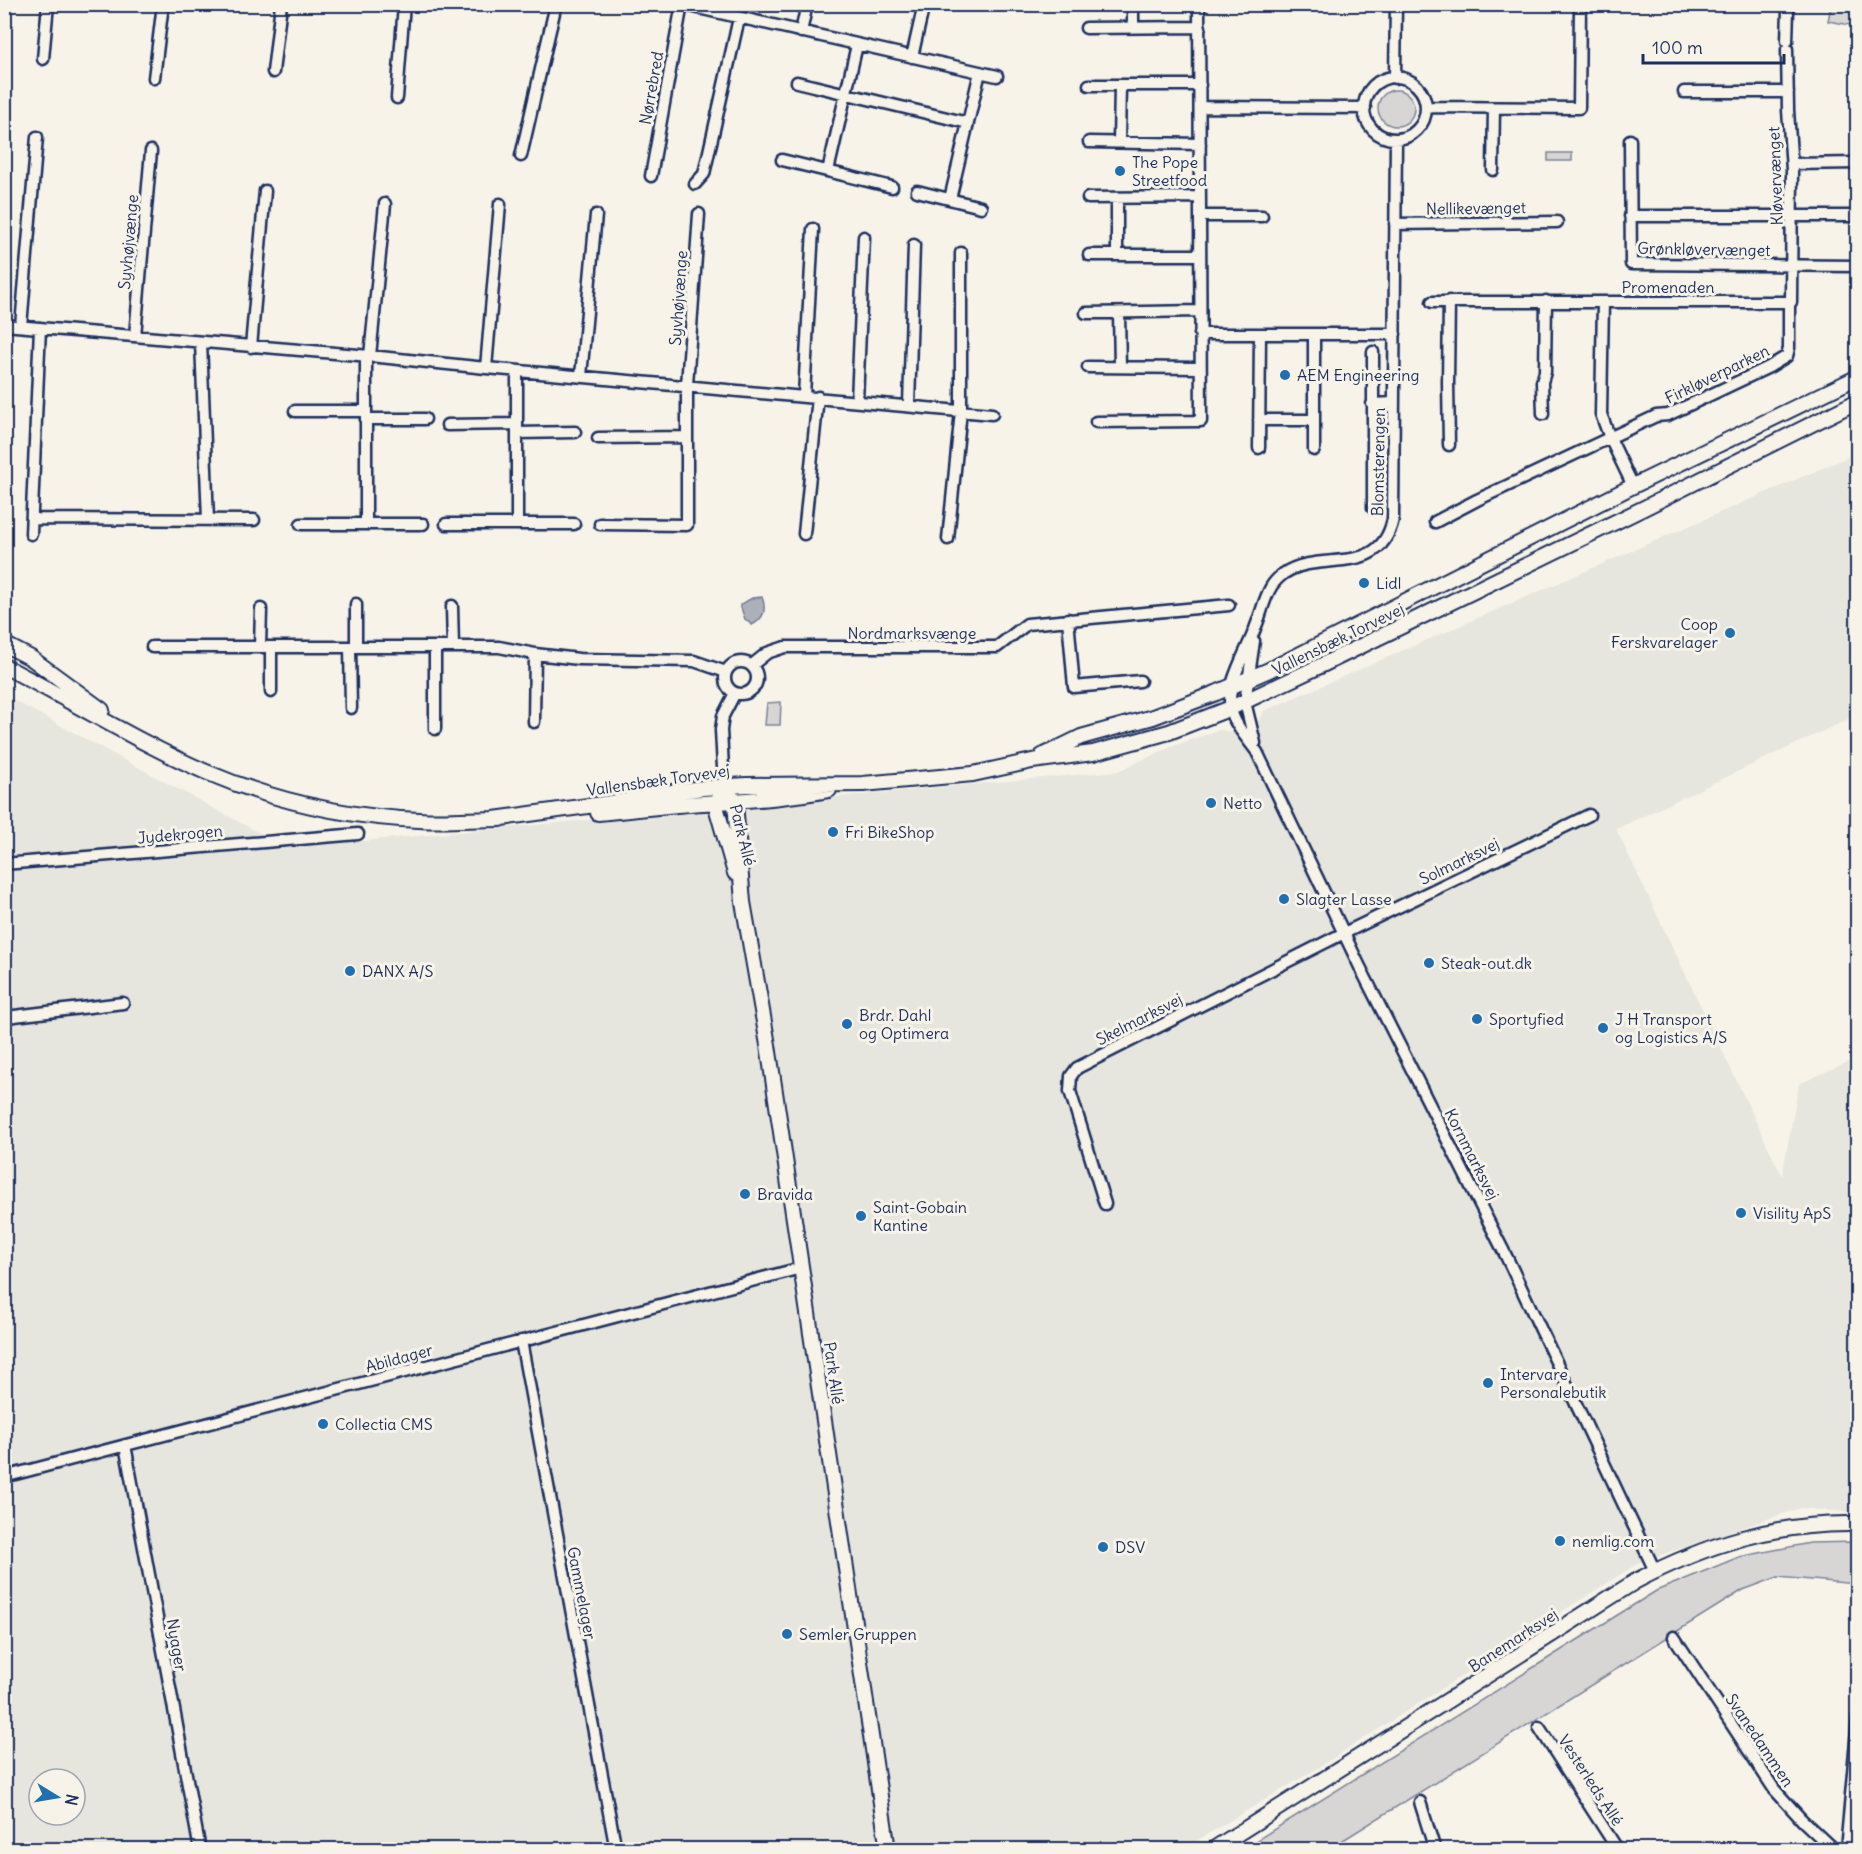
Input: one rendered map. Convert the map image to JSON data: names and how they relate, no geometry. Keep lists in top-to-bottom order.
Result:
{
  "streets": {
    "street": [
      "Nørrebred",
      "Kløvervænget",
      "Nellikevænget",
      "Syvhøjvænge",
      "Grønkløvervænget",
      "Promenaden",
      "Firkløverparken",
      "Blomsterengen",
      "Nordmarksvænge",
      "Vallensbæk Torvevej",
      "Jydekrogen",
      "Park Allé",
      "Solmarksvej",
      "Skelmarksvej",
      "Kornmarksvej",
      "Abildager",
      "Gammelager",
      "Banemarksvej",
      "Nyager",
      "Svanedammen",
      "Vesterleds Allé"
    ]
  },
  "crossings": [
    ["Kløvervænget", "Grønkløvervænget"],
    ["Kløvervænget", "Promenaden"],
    ["Kløvervænget", "Firkløverparken"],
    ["Nellikevænget", "Blomsterengen"],
    ["Promenaden", "Firkløverparken"],
    ["Blomsterengen", "Vallensbæk Torvevej"],
    ["Blomsterengen", "Kornmarksvej"],
    ["Vallensbæk Torvevej", "Park Allé"],
    ["Vallensbæk Torvevej", "Kornmarksvej"],
    ["Park Allé", "Abildager"],
    ["Solmarksvej", "Skelmarksvej"],
    ["Solmarksvej", "Kornmarksvej"],
    ["Skelmarksvej", "Kornmarksvej"],
    ["Kornmarksvej", "Banemarksvej"],
    ["Abildager", "Gammelager"],
    ["Abildager", "Nyager"]
  ],
  "places": [
    "The Pope Streetfood",
    "AEM Engineering",
    "Lidl",
    "Coop Ferskvarelager",
    "Netto",
    "Fri BikeShop",
    "Slagter Lasse",
    "Steak-out.dk",
    "DANX A/S",
    "Sportyfied",
    "Brdr. Dahl og Optimera",
    "J H Transport og Logistics A/S",
    "Bravida",
    "Visility ApS",
    "Saint-Gobain Kantine",
    "Intervare Personalebutik",
    "Collectia CMS",
    "nemlig.com",
    "DSV",
    "Semler Gruppen"
  ],
  "scale_bar": "100 m",
  "north": "right"
}
